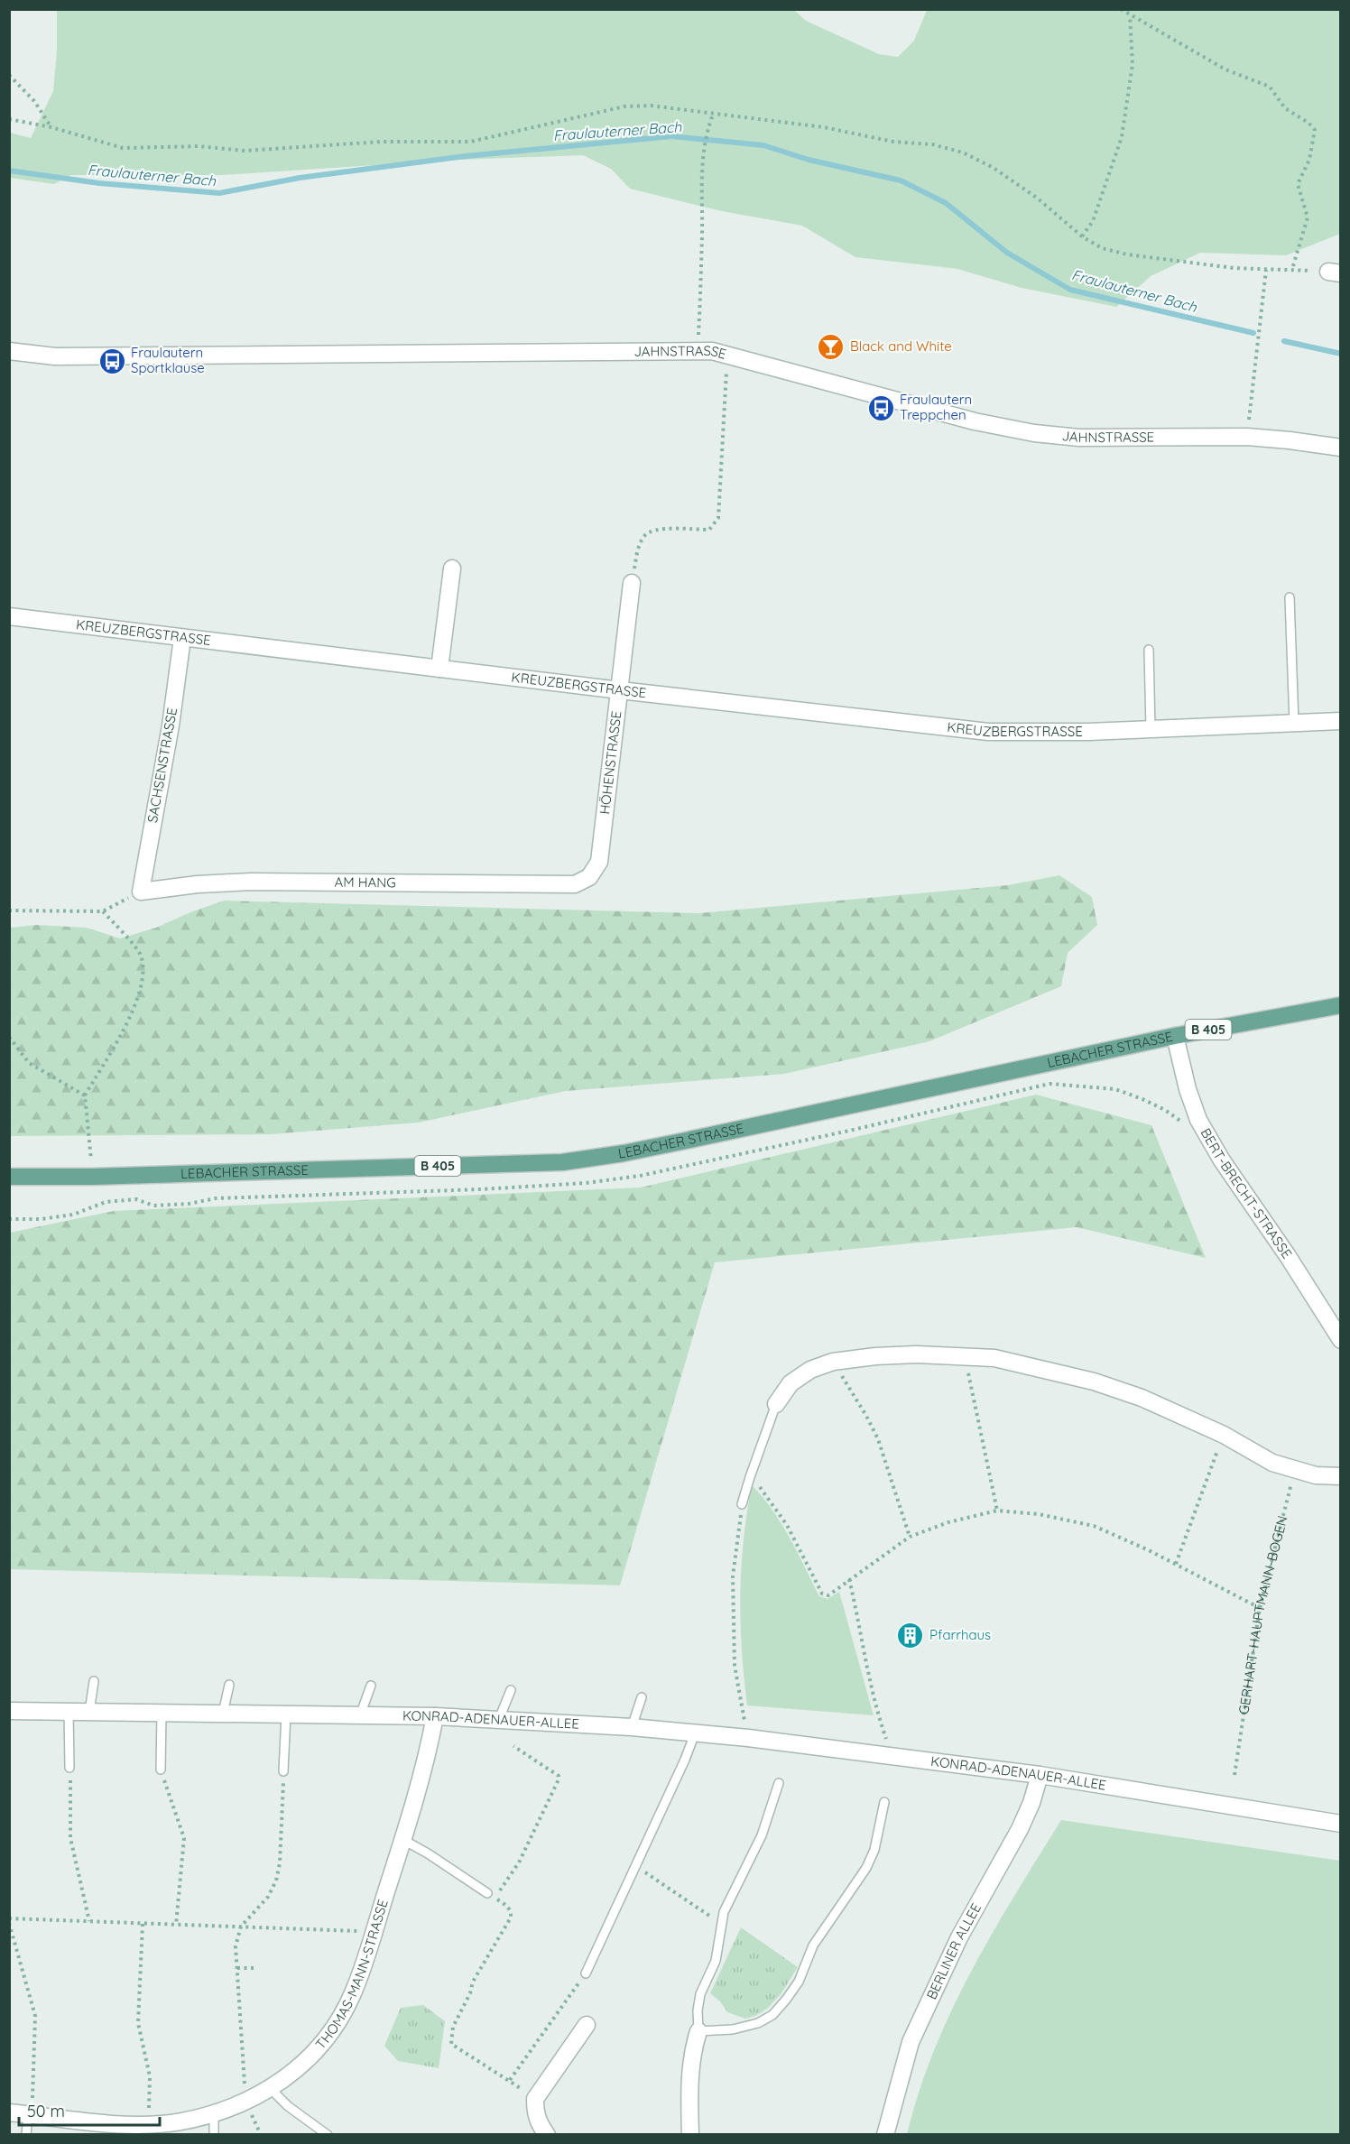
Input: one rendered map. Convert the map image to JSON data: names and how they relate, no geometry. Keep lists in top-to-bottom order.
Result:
{
  "streets": {
    "main road": ["B 405", "LEBACHER STRASSE"],
    "street": [
      "JAHNSTRASSE",
      "KREUZBERGSTRASSE",
      "HÖHENSTRASSE",
      "SACHSENSTRASSE",
      "AM HANG",
      "BERT-BRECHT-STRASSE",
      "KONRAD-ADENAUER-ALLEE",
      "BERLINER ALLEE",
      "THOMAS-MANN-STRASSE"
    ],
    "path": ["GERHART-HAUPTMANN-BOGEN"]
  },
  "crossings": [
    ["KREUZBERGSTRASSE", "HÖHENSTRASSE"],
    ["KREUZBERGSTRASSE", "SACHSENSTRASSE"],
    ["HÖHENSTRASSE", "AM HANG"],
    ["SACHSENSTRASSE", "AM HANG"],
    ["LEBACHER STRASSE", "BERT-BRECHT-STRASSE"],
    ["KONRAD-ADENAUER-ALLEE", "BERLINER ALLEE"],
    ["KONRAD-ADENAUER-ALLEE", "THOMAS-MANN-STRASSE"]
  ],
  "water": ["Fraulauterner Bach"],
  "places": {
    "bar": ["Black and White"],
    "bus stop": ["Fraulautern Sportklause", "Fraulautern Treppchen"],
    "building": ["Pfarrhaus"]
  },
  "scale_bar": "50 m"
}
